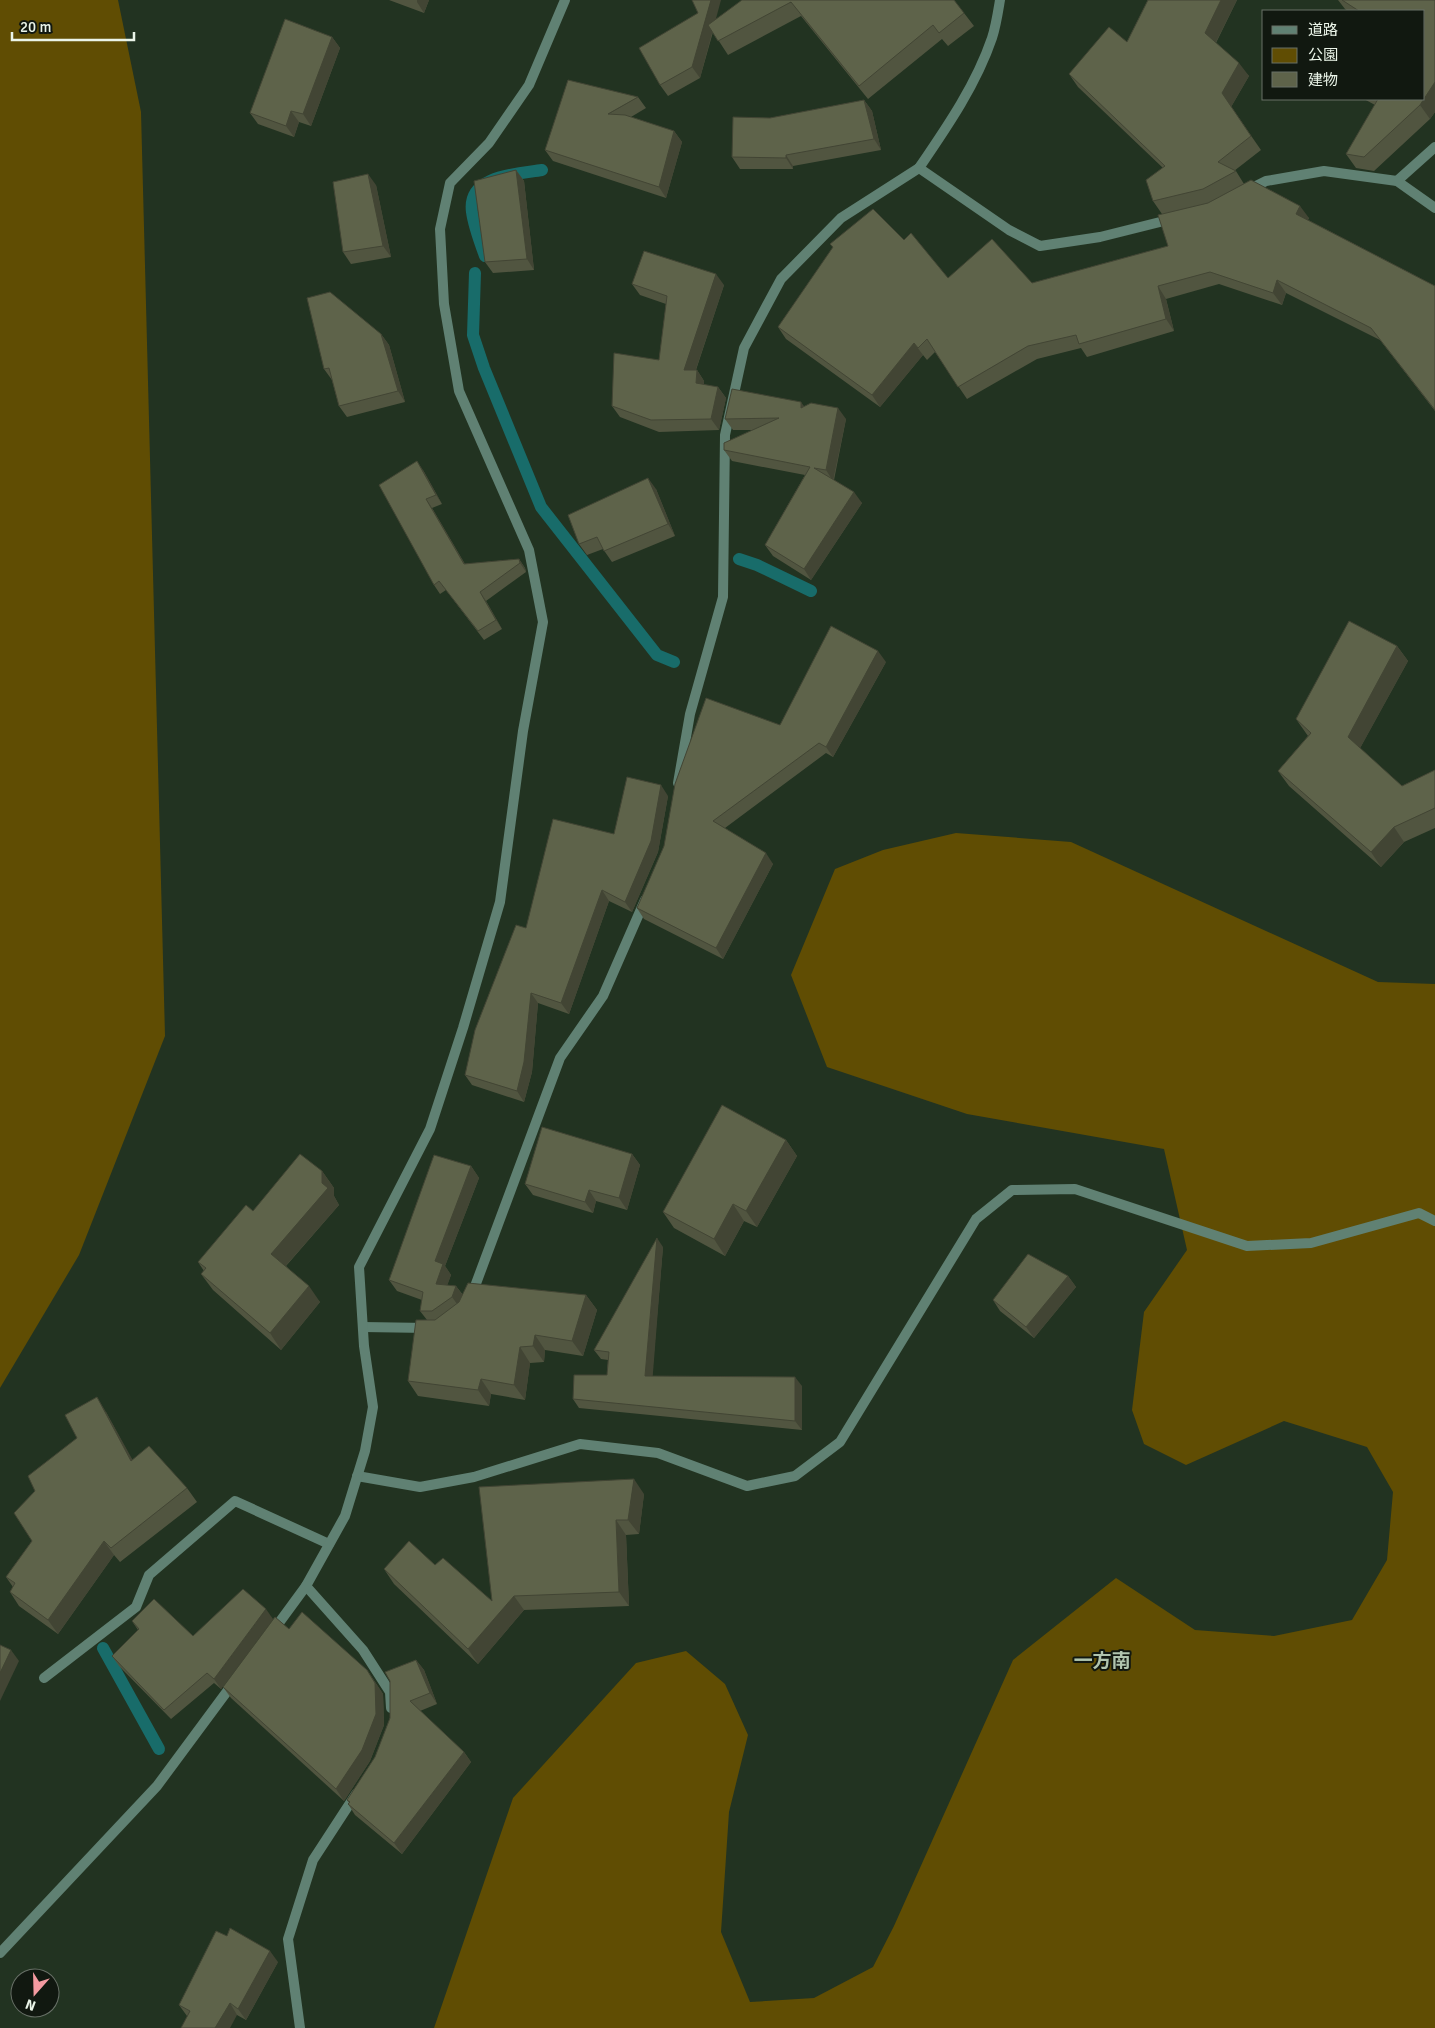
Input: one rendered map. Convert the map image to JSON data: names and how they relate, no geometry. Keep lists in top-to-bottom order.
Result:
{
  "districts": ["一方南"],
  "legend": ["道路", "公園", "建物"],
  "scale_bar": "20 m",
  "north": "bottom"
}
